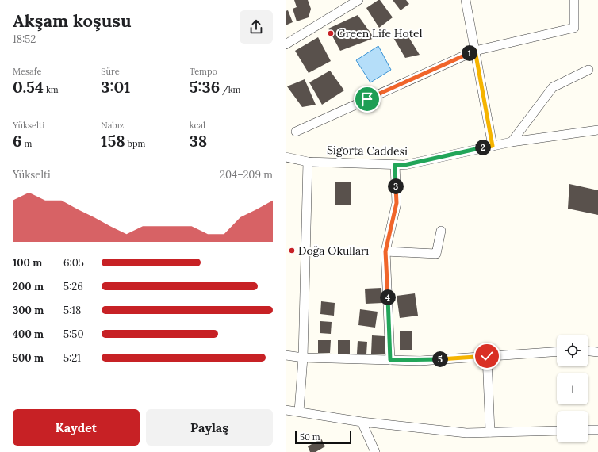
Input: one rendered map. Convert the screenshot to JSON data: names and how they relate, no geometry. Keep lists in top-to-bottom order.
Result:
{
  "streets": {
    "street": ["Sigorta Caddesi"]
  },
  "places": ["Green Life Hotel", "Doğa Okulları"],
  "scale_bar": "50 m",
  "page": {
    "heading": ["Akşam koşusu", "18:52"],
    "pins": [
      "1",
      "2",
      "3",
      "4",
      "5"
    ],
    "stats": [
      ["Mesafe", "0.54 km"],
      ["Süre", "3:01"],
      ["Tempo", "5:36 /km"],
      ["Yükselti", "6 m"],
      ["Nabız", "158 bpm"],
      ["kcal", "38"]
    ],
    "chart": ["Yükselti", "204–209 m"],
    "list": [
      {
        "name": "100 m",
        "note": "6:05"
      },
      {
        "name": "200 m",
        "note": "5:26"
      },
      {
        "name": "300 m",
        "note": "5:18"
      },
      {
        "name": "400 m",
        "note": "5:50"
      },
      {
        "name": "500 m",
        "note": "5:21"
      }
    ],
    "map_buttons": ["+", "−"],
    "buttons": ["Kaydet", "Paylaş"],
    "scale": "50 m"
  }
}
